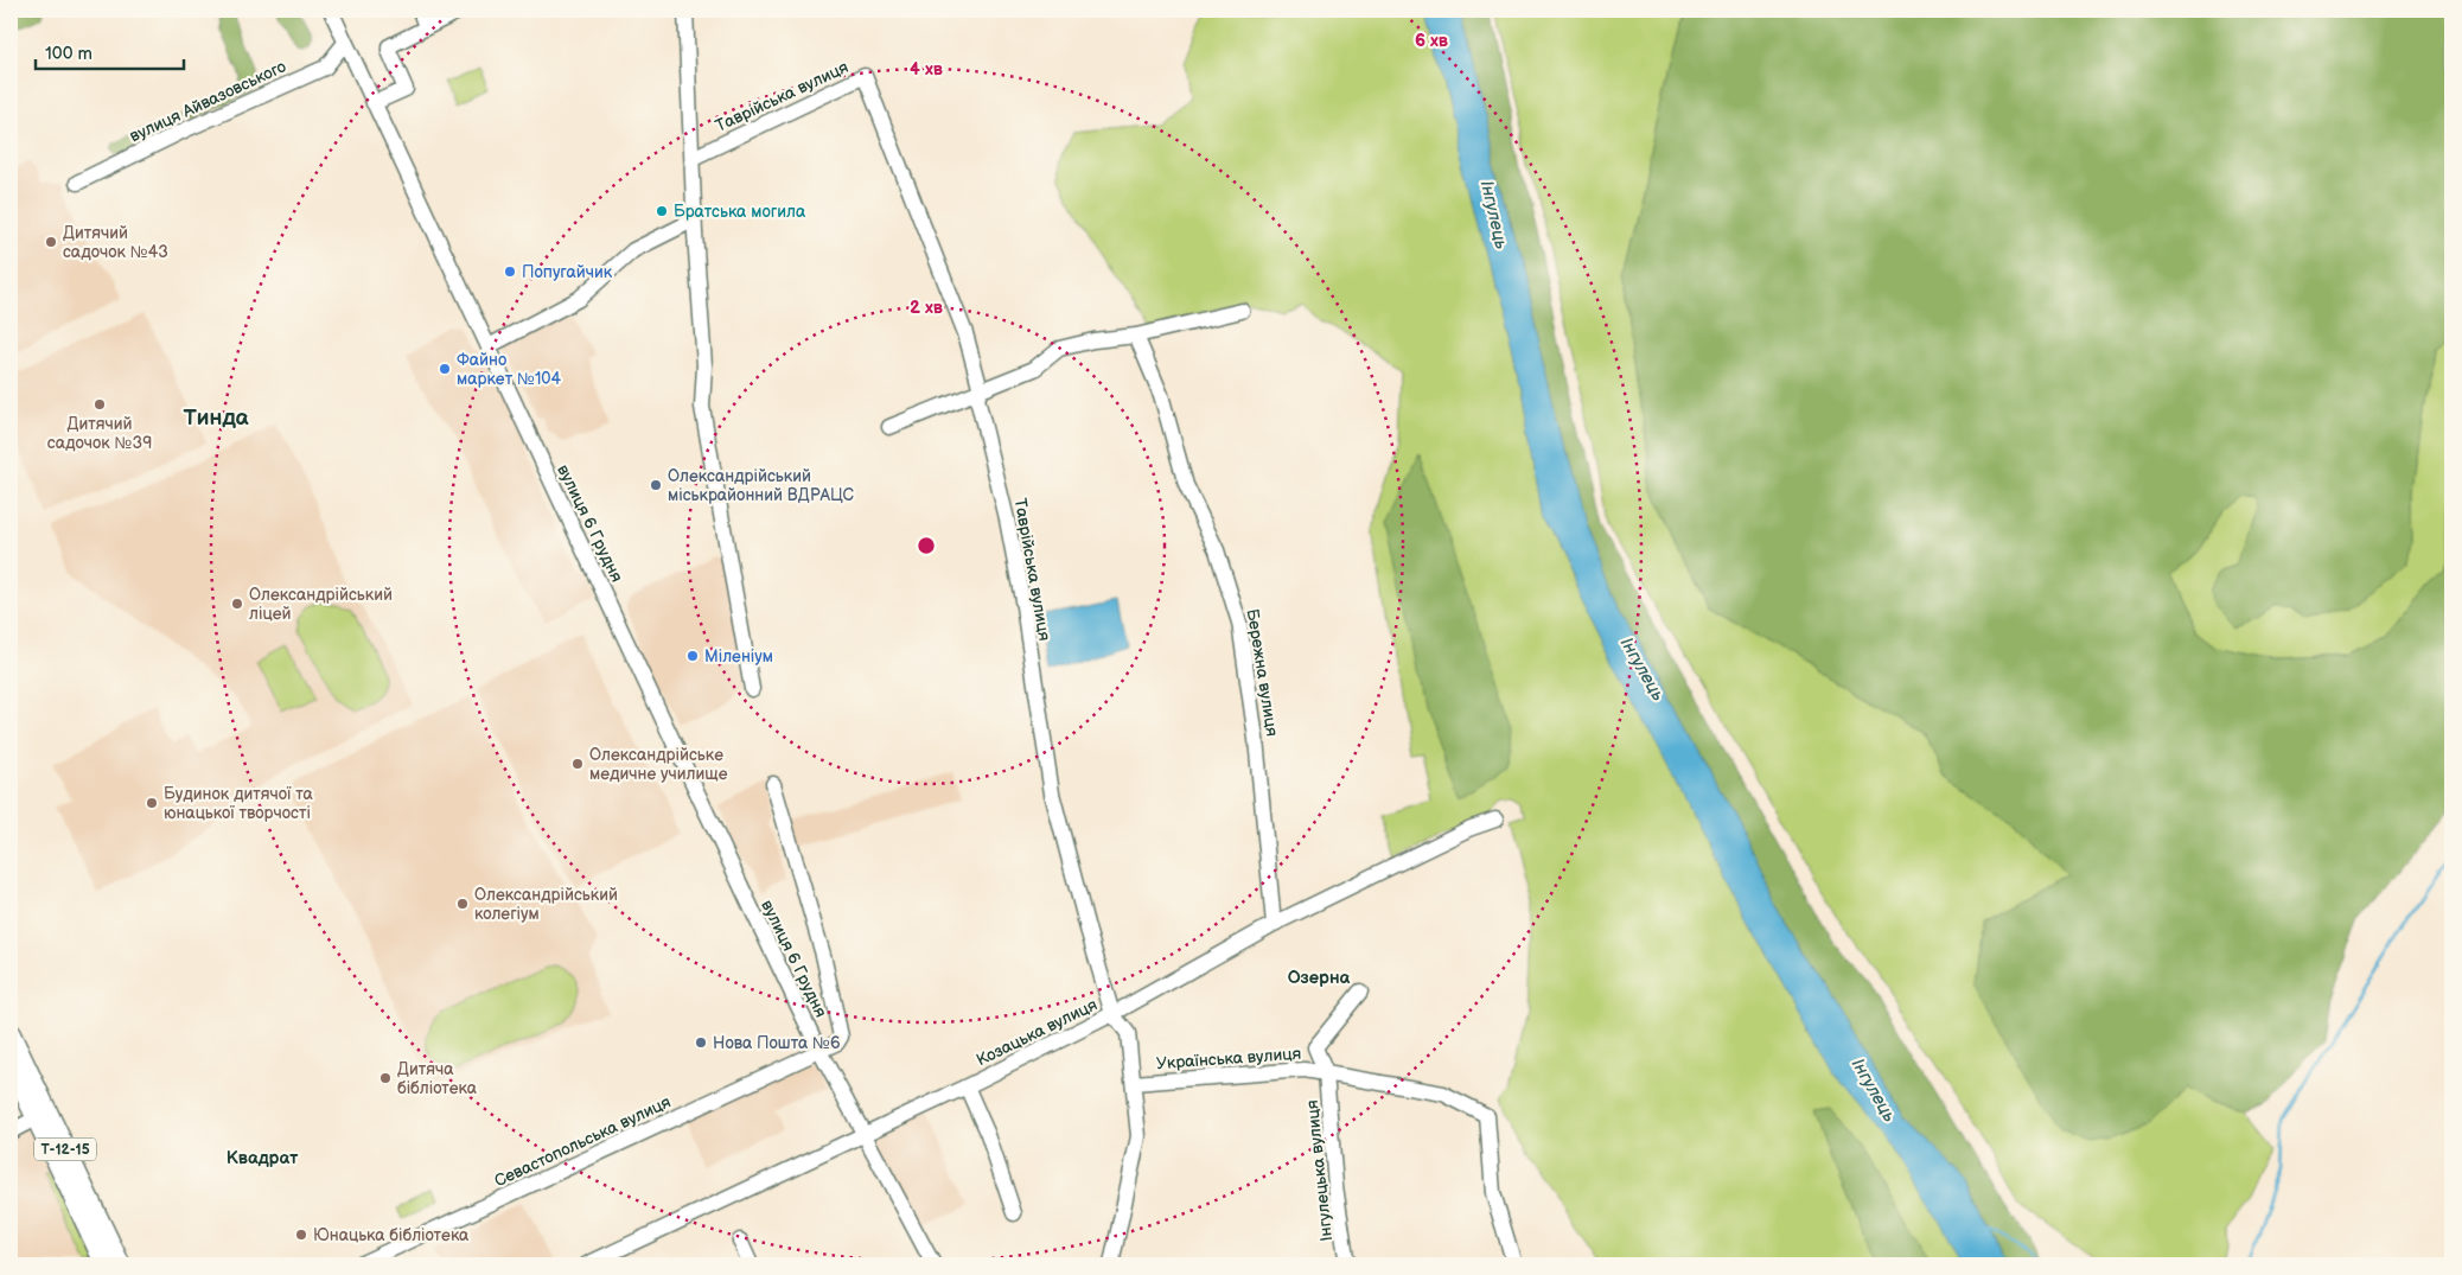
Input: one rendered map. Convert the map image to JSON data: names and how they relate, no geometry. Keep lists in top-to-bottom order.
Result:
{
  "streets": {
    "main road": ["Т-12-15"],
    "street": [
      "Таврійська вулиця",
      "вулиця Айвазовського",
      "вулиця 6 Грудня",
      "Бережна вулиця",
      "Козацька вулиця",
      "Українська вулиця",
      "Севастопольська вулиця",
      "Інгулецька вулиця"
    ]
  },
  "crossings": [
    ["Таврійська вулиця", "Козацька вулиця"],
    ["Таврійська вулиця", "Українська вулиця"],
    ["вулиця Айвазовського", "вулиця 6 Грудня"],
    ["вулиця 6 Грудня", "Козацька вулиця"],
    ["вулиця 6 Грудня", "Севастопольська вулиця"],
    ["Бережна вулиця", "Козацька вулиця"],
    ["Українська вулиця", "Інгулецька вулиця"]
  ],
  "districts": ["Тинда", "Озерна", "Квадрат"],
  "water": ["Інгулець"],
  "places": [
    "Братська могила",
    "Дитячий садочок №43",
    "Попугайчик",
    "Файно маркет №104",
    "Дитячий садочок №39",
    "Олександрійський міськрайонний ВДРАЦС",
    "Олександрійський ліцей",
    "Міленіум",
    "Олександрійське медичне училище",
    "Будинок дитячої та юнацької творчості",
    "Олександрійський колегіум",
    "Нова Пошта №6",
    "Дитяча бібліотека",
    "Юнацька бібліотека"
  ],
  "scale_bar": "100 m",
  "rings": ["6 хв", "4 хв", "2 хв"]
}
